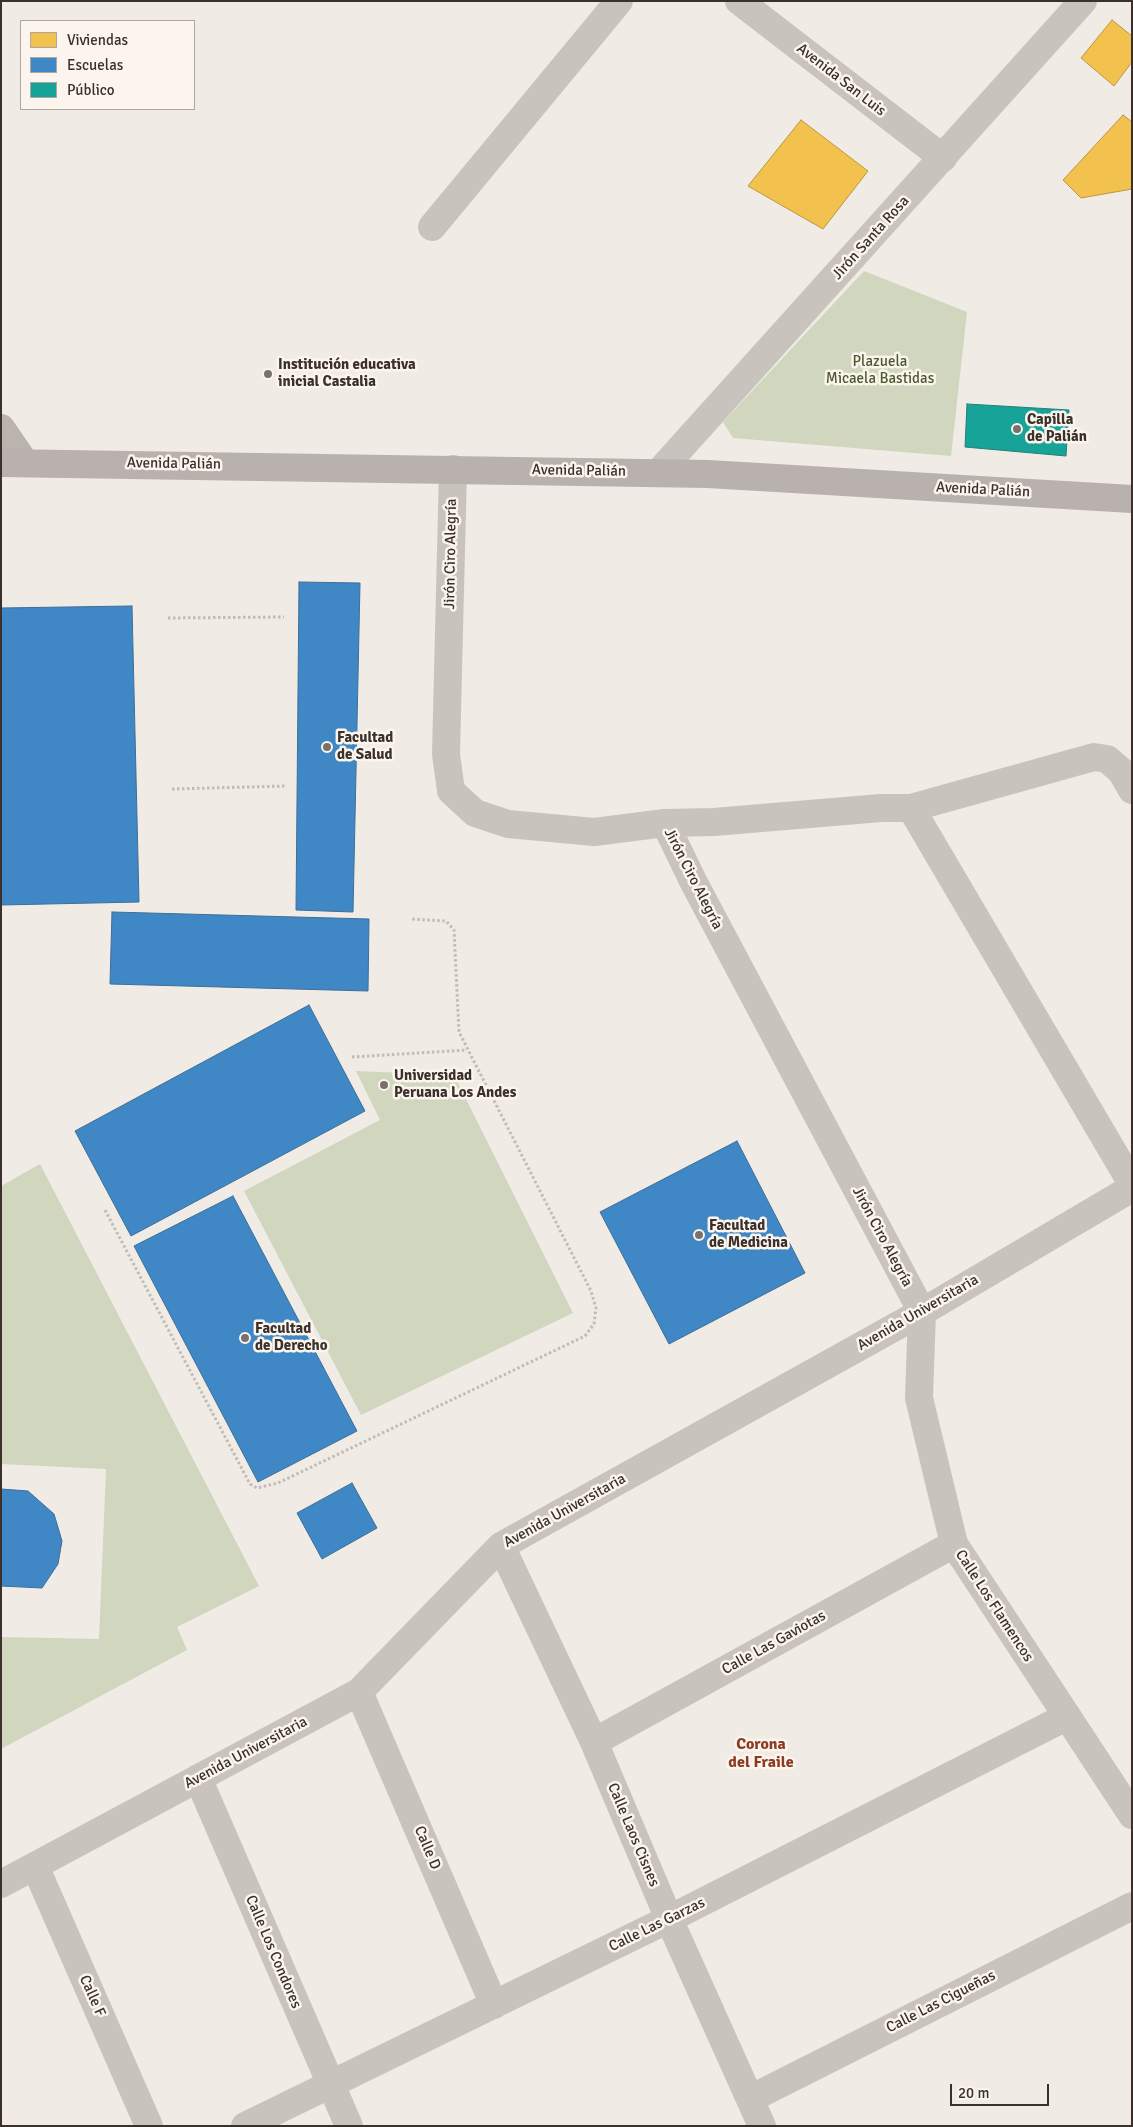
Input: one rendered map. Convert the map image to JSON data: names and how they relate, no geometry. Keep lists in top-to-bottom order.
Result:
{
  "streets": {
    "main road": ["Avenida Palián"],
    "street": [
      "Avenida San Luis",
      "Jirón Santa Rosa",
      "Jirón Ciro Alegría",
      "Avenida Universitaria",
      "Calle Los Flamencos",
      "Calle Las Gaviotas",
      "Calle Laos Cisnes",
      "Calle D",
      "Calle Las Garzas",
      "Calle Los Condores",
      "Calle F",
      "Calle Las Cigueñas"
    ]
  },
  "crossings": [
    ["Avenida San Luis", "Jirón Santa Rosa"],
    ["Jirón Santa Rosa", "Avenida Palián"],
    ["Avenida Palián", "Jirón Ciro Alegría"],
    ["Jirón Ciro Alegría", "Avenida Universitaria"],
    ["Jirón Ciro Alegría", "Calle Los Flamencos"],
    ["Avenida Universitaria", "Calle Los Flamencos"],
    ["Avenida Universitaria", "Calle Laos Cisnes"],
    ["Avenida Universitaria", "Calle D"],
    ["Avenida Universitaria", "Calle Los Condores"],
    ["Avenida Universitaria", "Calle F"],
    ["Calle Los Flamencos", "Calle Las Gaviotas"],
    ["Calle Los Flamencos", "Calle Las Garzas"],
    ["Calle Las Gaviotas", "Calle Laos Cisnes"],
    ["Calle Laos Cisnes", "Calle Las Garzas"],
    ["Calle Laos Cisnes", "Calle Las Cigueñas"],
    ["Calle D", "Calle Las Garzas"],
    ["Calle Las Garzas", "Calle Los Condores"]
  ],
  "districts": ["Corona del Fraile"],
  "parks": ["Plazuela Micaela Bastidas"],
  "places": [
    "Institución educativa inicial Castalia",
    "Capilla de Palián",
    "Facultad de Salud",
    "Universidad Peruana Los Andes",
    "Facultad de Medicina",
    "Facultad de Derecho"
  ],
  "legend": ["Viviendas", "Escuelas", "Público"],
  "scale_bar": "20 m"
}
